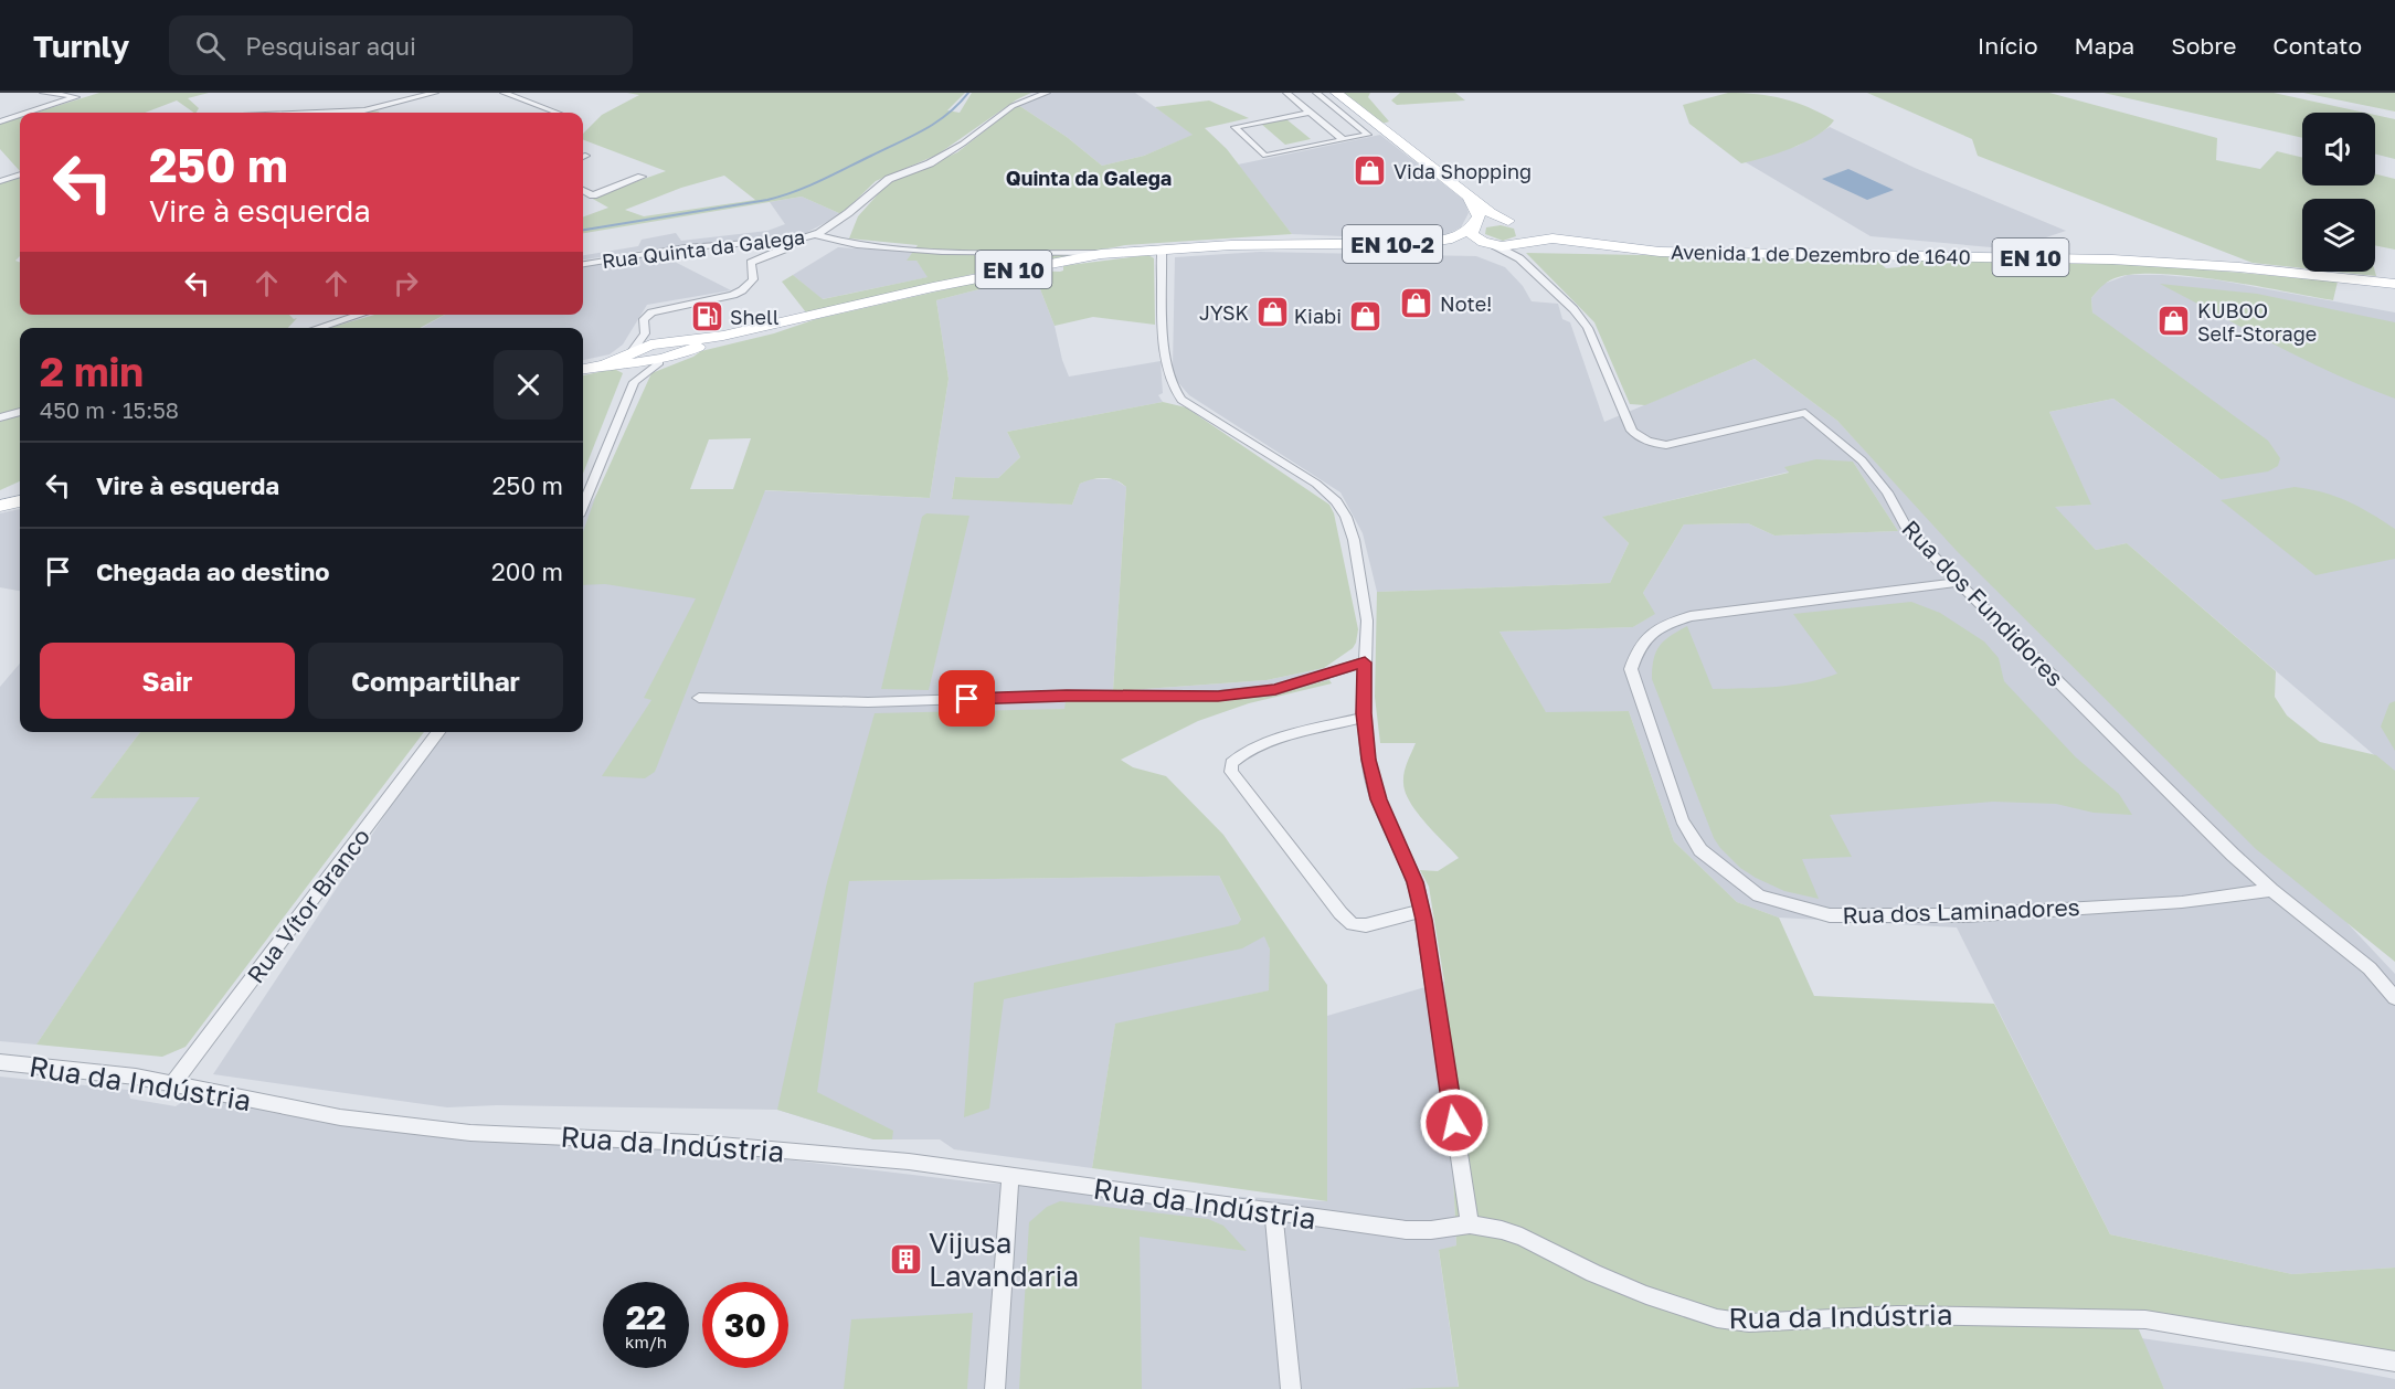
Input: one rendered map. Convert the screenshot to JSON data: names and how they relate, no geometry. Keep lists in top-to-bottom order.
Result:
{
  "streets": {
    "main road": ["EN 10-2", "Avenida 1 de Dezembro de 1640", "EN 10"],
    "street": [
      "Rua Quinta da Galega",
      "Rua dos Fundidores",
      "Rua Vítor Branco",
      "Rua dos Laminadores",
      "Rua da Indústria"
    ]
  },
  "crossings": [
    ["EN 10-2", "EN 10"],
    ["EN 10-2", "Rua dos Fundidores"],
    ["Rua Quinta da Galega", "EN 10"],
    ["EN 10", "Rua dos Fundidores"],
    ["Rua dos Fundidores", "Rua dos Laminadores"],
    ["Rua Vítor Branco", "Rua da Indústria"]
  ],
  "districts": ["Quinta da Galega"],
  "places": {
    "shop": [
      "Vida Shopping",
      "Note!",
      "JYSK",
      "Kiabi",
      "KUBOO Self-Storage"
    ],
    "fuel station": ["Shell"],
    "building": ["Vijusa Lavandaria"]
  },
  "page": {
    "header": "Turnly",
    "search": "Pesquisar aqui",
    "nav": [
      "Início",
      "Mapa",
      "Sobre",
      "Contato"
    ],
    "turn": ["250 m", "Vire à esquerda"],
    "heading": ["2 min", "450 m · 15:58"],
    "list": [
      {
        "name": "Vire à esquerda",
        "value": "250 m"
      },
      {
        "name": "Chegada ao destino",
        "value": "200 m"
      }
    ],
    "buttons": ["Sair", "Compartilhar"],
    "speed": "22 km/h",
    "limit": "30"
  }
}
